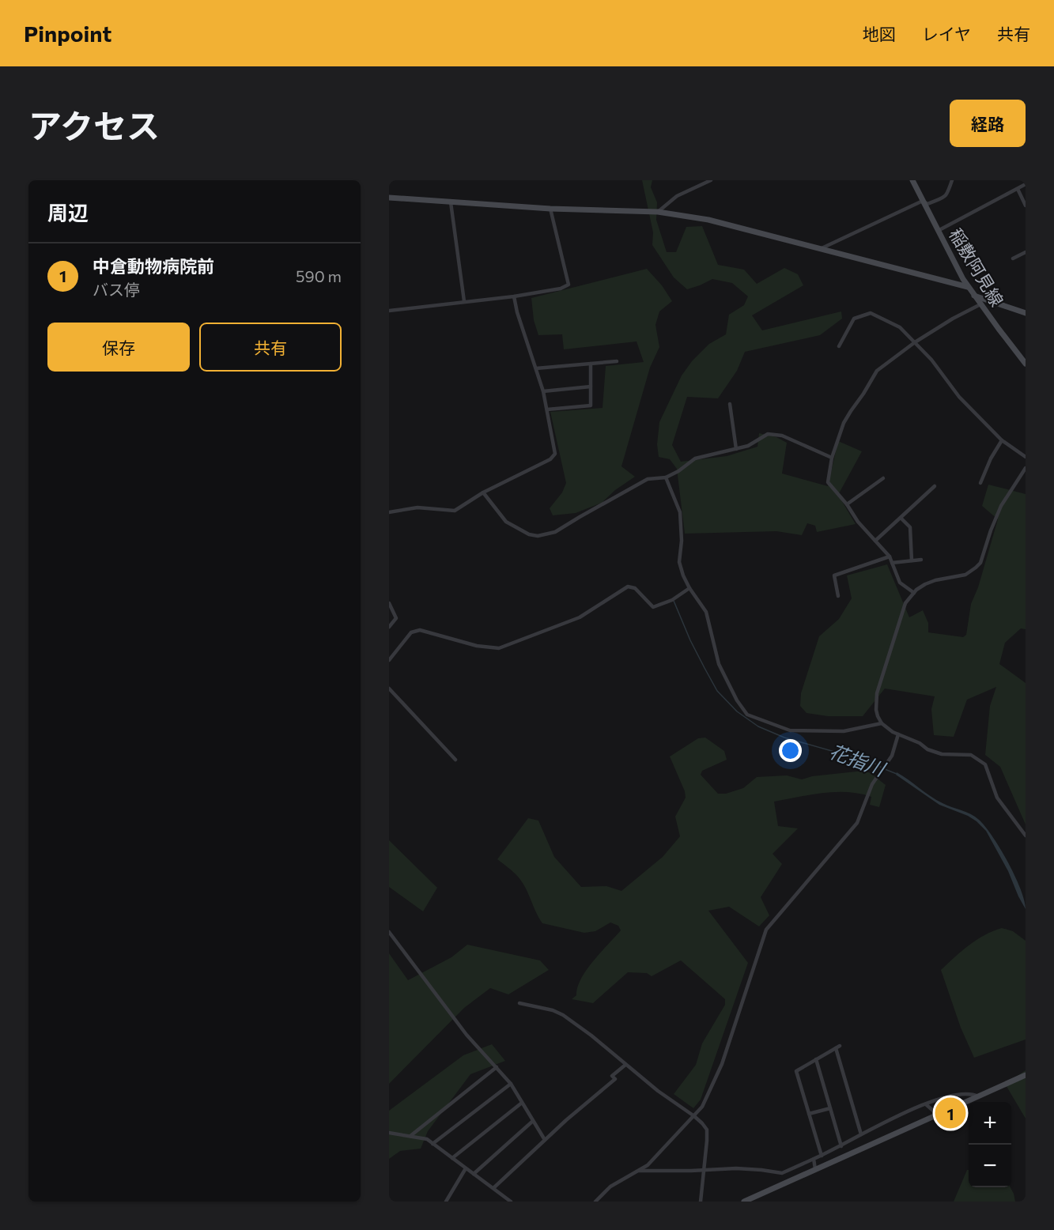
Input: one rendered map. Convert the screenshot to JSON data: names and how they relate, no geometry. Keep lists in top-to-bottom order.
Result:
{
  "streets": {
    "street": ["稲敷阿見線"]
  },
  "water": ["花指川"],
  "page": {
    "header": "Pinpoint",
    "nav": ["地図", "レイヤ", "共有"],
    "title": "アクセス",
    "buttons": [
      "経路",
      ["保存", "共有"]
    ],
    "heading": "周辺",
    "list": [
      {
        "mark": "1",
        "name": "中倉動物病院前",
        "note": "バス停",
        "value": "590 m"
      }
    ],
    "pins": "1",
    "map_buttons": ["+", "−"]
  }
}
